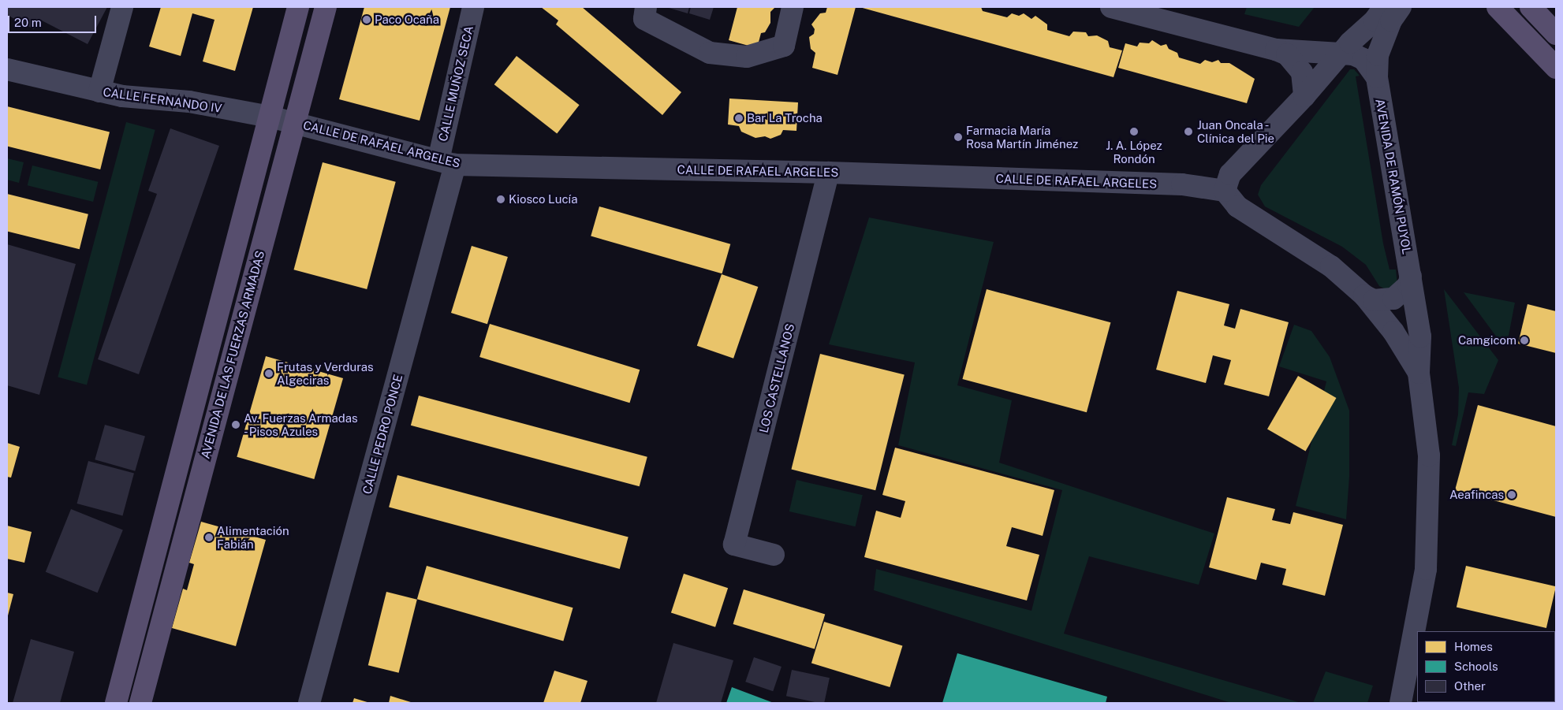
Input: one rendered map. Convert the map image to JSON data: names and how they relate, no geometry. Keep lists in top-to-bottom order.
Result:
{
  "streets": {
    "main road": ["AVENIDA DE LAS FUERZAS ARMADAS"],
    "street": [
      "CALLE MUÑOZ SECA",
      "CALLE FERNANDO IV",
      "CALLE DE RAFAEL ARGELES",
      "AVENIDA DE RAMÓN PUYOL",
      "LOS CASTELLANOS",
      "CALLE PEDRO PONCE"
    ]
  },
  "crossings": [
    ["CALLE MUÑOZ SECA", "CALLE DE RAFAEL ARGELES"],
    ["CALLE MUÑOZ SECA", "CALLE PEDRO PONCE"],
    ["CALLE FERNANDO IV", "CALLE DE RAFAEL ARGELES"],
    ["CALLE FERNANDO IV", "AVENIDA DE LAS FUERZAS ARMADAS"],
    ["CALLE DE RAFAEL ARGELES", "AVENIDA DE RAMÓN PUYOL"],
    ["CALLE DE RAFAEL ARGELES", "AVENIDA DE LAS FUERZAS ARMADAS"],
    ["CALLE DE RAFAEL ARGELES", "LOS CASTELLANOS"],
    ["CALLE DE RAFAEL ARGELES", "CALLE PEDRO PONCE"]
  ],
  "places": [
    "Paco Ocaña",
    "Bar La Trocha",
    "J. A. López Rondón",
    "Juan Oncala - Clínica del Pie",
    "Farmacia María Rosa Martín Jiménez",
    "Kiosco Lucía",
    "Camgicom",
    "Frutas y Verduras Algeciras",
    "Av. Fuerzas Armadas - Pisos Azules",
    "Aeafincas",
    "Alimentación Fabián"
  ],
  "legend": ["Homes", "Schools", "Other"],
  "scale_bar": "20 m"
}
